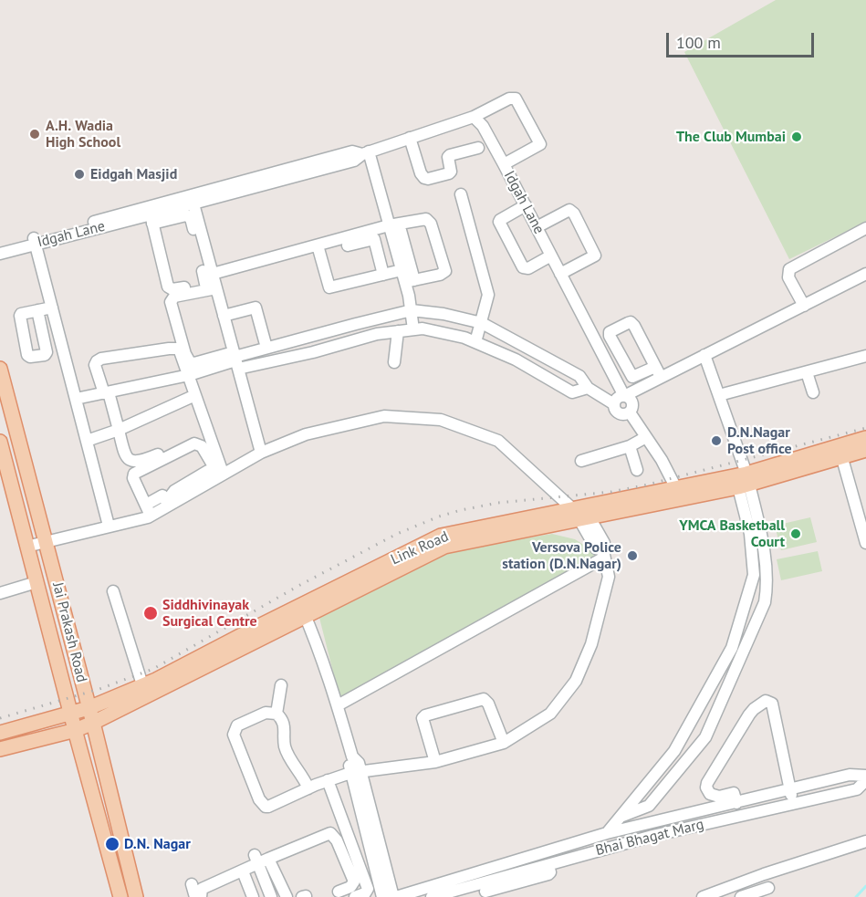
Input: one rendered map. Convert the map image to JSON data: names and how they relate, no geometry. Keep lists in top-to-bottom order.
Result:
{
  "streets": {
    "main road": ["Link Road", "Jai Prakash Road"],
    "street": ["Idgah Lane", "Bhai Bhagat Marg"]
  },
  "crossings": [
    ["Link Road", "Jai Prakash Road"]
  ],
  "places": [
    "A.H. Wadia High School",
    "The Club Mumbai",
    "Eidgah Masjid",
    "D.N.Nagar Post office",
    "YMCA Basketball Court",
    "Versova Police station (D.N.Nagar)",
    "Siddhivinayak Surgical Centre",
    "D.N. Nagar"
  ],
  "scale_bar": "100 m"
}
